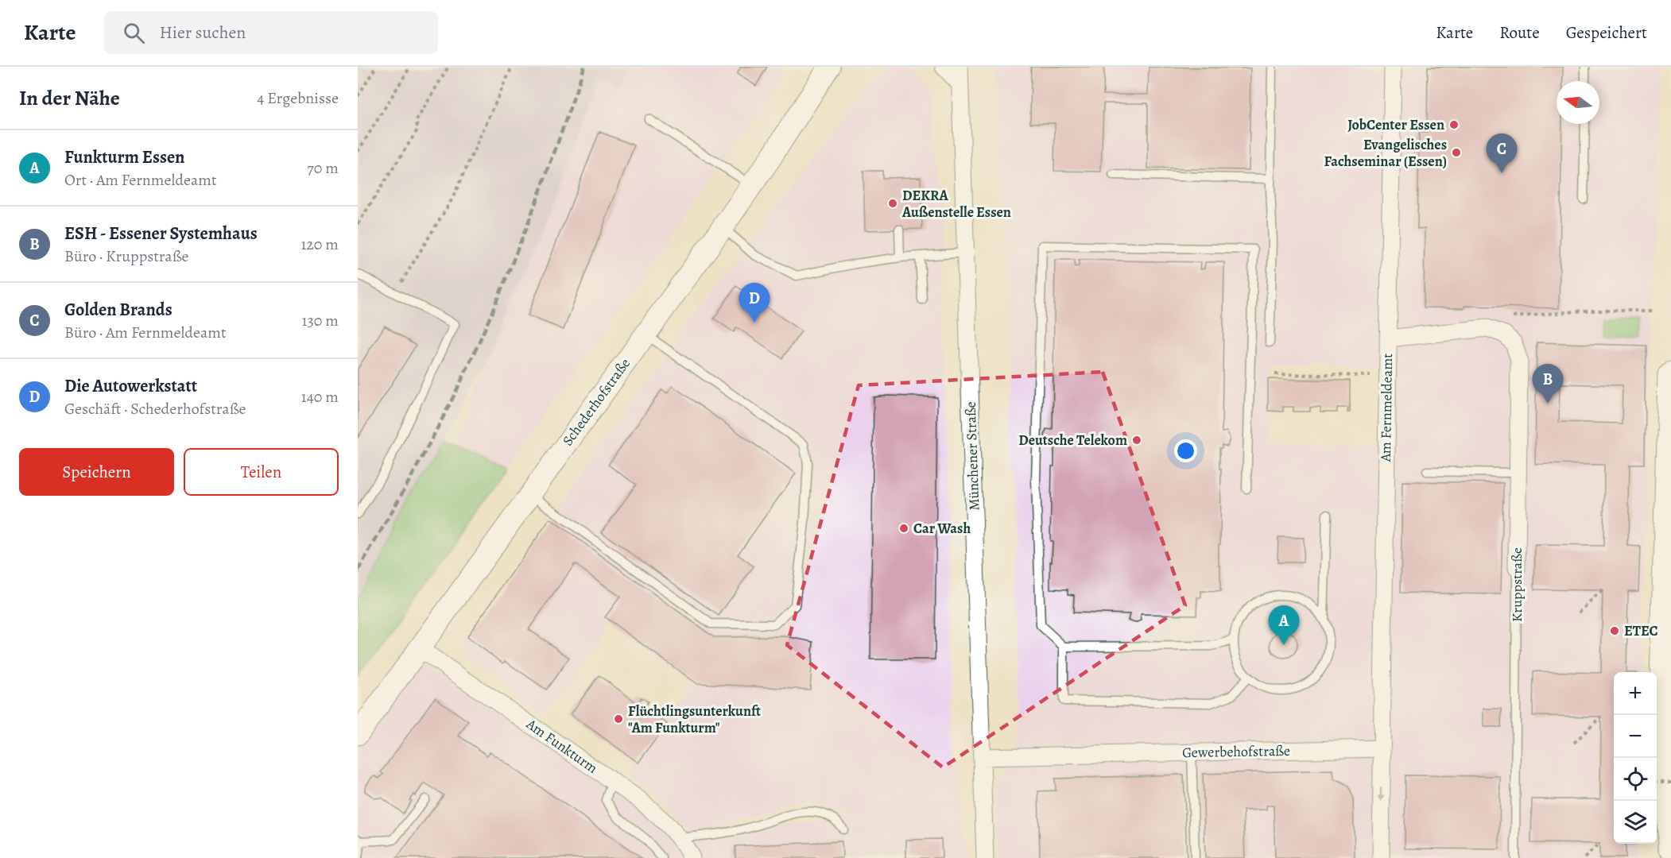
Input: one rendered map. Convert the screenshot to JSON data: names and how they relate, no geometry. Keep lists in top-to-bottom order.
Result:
{
  "streets": {
    "street": [
      "Schederhofstraße",
      "Am Fernmeldeamt",
      "Münchener Straße",
      "Kruppstraße",
      "Am Funkturm",
      "Gewerbehofstraße"
    ]
  },
  "crossings": [
    ["Schederhofstraße", "Am Funkturm"],
    ["Am Fernmeldeamt", "Gewerbehofstraße"],
    ["Münchener Straße", "Gewerbehofstraße"]
  ],
  "places": [
    "JobCenter Essen",
    "Evangelisches Fachseminar (Essen)",
    "DEKRA Außenstelle Essen",
    "Deutsche Telekom",
    "Car Wash",
    "ETEC",
    "Flüchtlingsunterkunft \"Am Funkturm\""
  ],
  "north": "left",
  "page": {
    "header": "Karte",
    "search": "Hier suchen",
    "nav": ["Karte", "Route", "Gespeichert"],
    "heading": ["In der Nähe", "4 Ergebnisse"],
    "list": [
      {
        "mark": "A",
        "name": "Funkturm Essen",
        "note": "Ort · Am Fernmeldeamt",
        "value": "70 m"
      },
      {
        "mark": "B",
        "name": "ESH - Essener Systemhaus",
        "note": "Büro · Kruppstraße",
        "value": "120 m"
      },
      {
        "mark": "C",
        "name": "Golden Brands",
        "note": "Büro · Am Fernmeldeamt",
        "value": "130 m"
      },
      {
        "mark": "D",
        "name": "Die Autowerkstatt",
        "note": "Geschäft · Schederhofstraße",
        "value": "140 m"
      }
    ],
    "pins": [
      "C",
      "D",
      "B",
      "A"
    ],
    "buttons": ["Speichern", "Teilen"],
    "map_buttons": ["+", "−"]
  }
}
